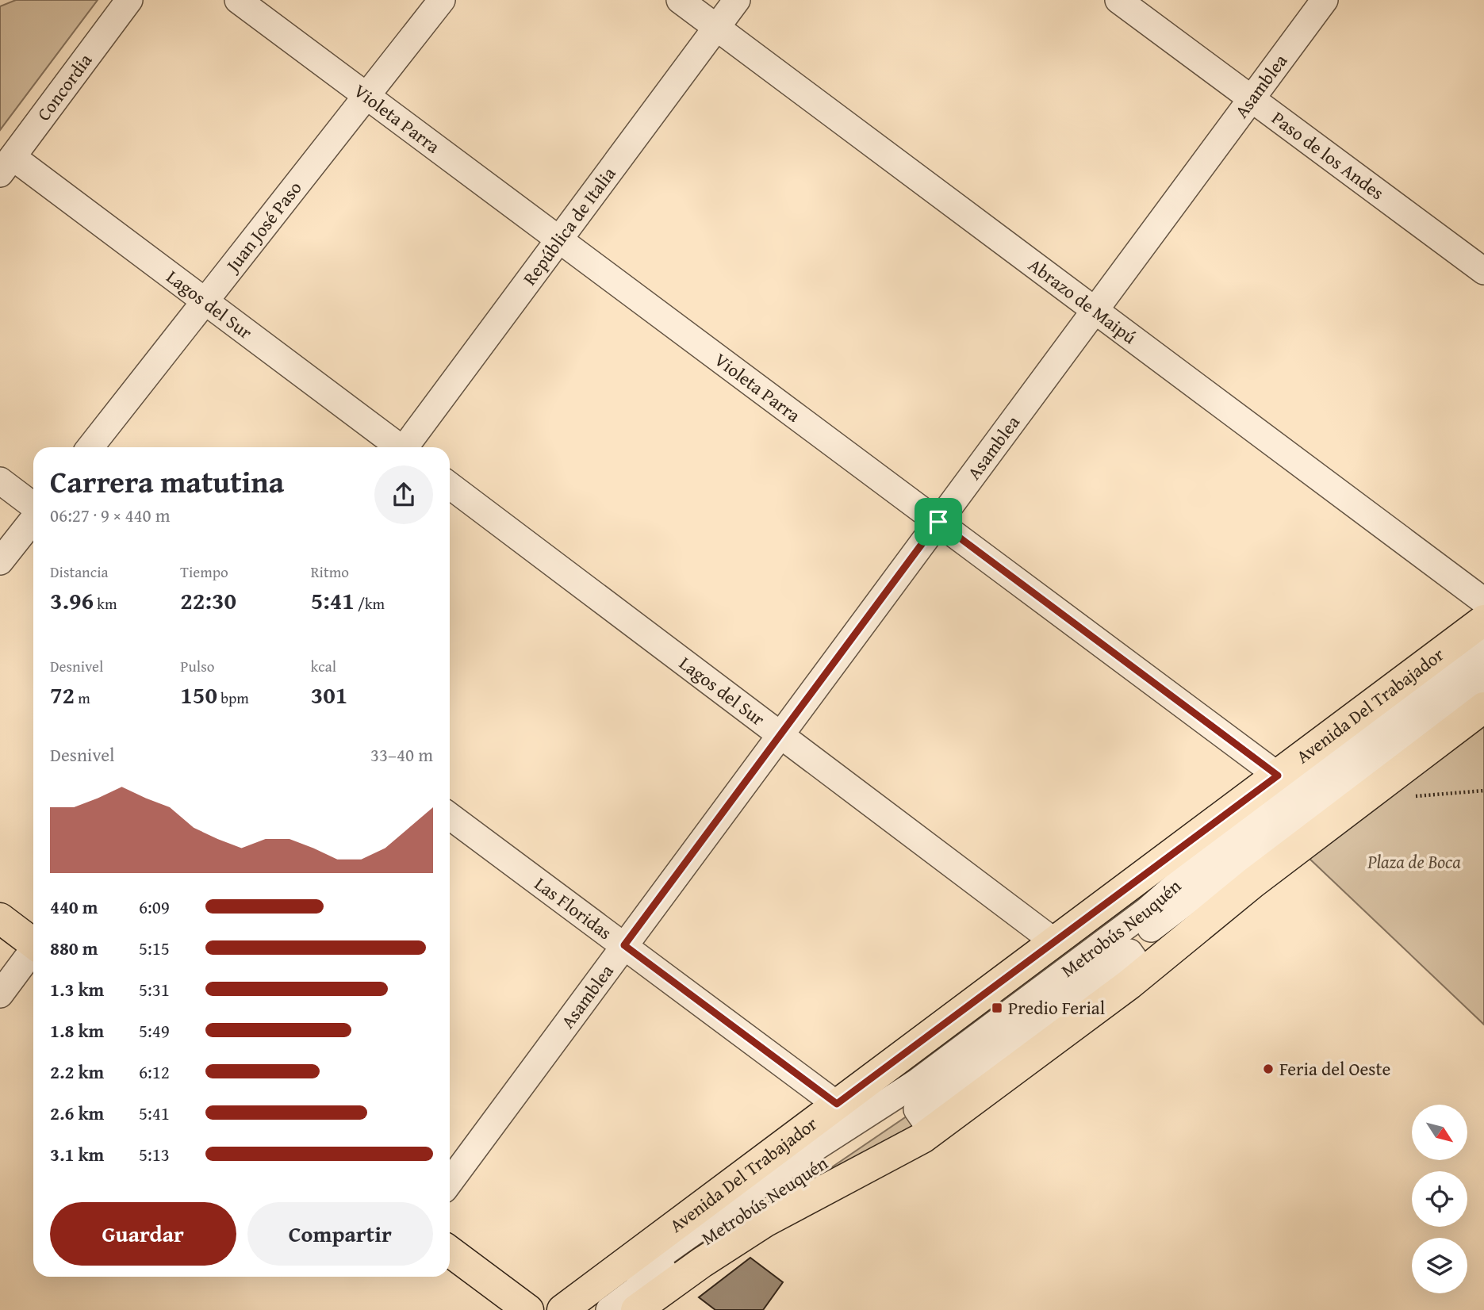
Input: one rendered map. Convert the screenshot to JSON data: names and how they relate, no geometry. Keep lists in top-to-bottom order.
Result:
{
  "streets": {
    "main road": ["Avenida Del Trabajador"],
    "street": [
      "Asamblea",
      "Concordia",
      "Violeta Parra",
      "Paso de los Andes",
      "Juan José Paso",
      "República de Italia",
      "Abrazo de Maipú",
      "Lagos del Sur",
      "Las Floridas",
      "Metrobús Neuquén"
    ]
  },
  "crossings": [
    ["Asamblea", "Violeta Parra"],
    ["Asamblea", "Paso de los Andes"],
    ["Asamblea", "Abrazo de Maipú"],
    ["Asamblea", "Lagos del Sur"],
    ["Asamblea", "Las Floridas"],
    ["Concordia", "Lagos del Sur"],
    ["Violeta Parra", "Juan José Paso"],
    ["Violeta Parra", "República de Italia"],
    ["Violeta Parra", "Avenida Del Trabajador"],
    ["Juan José Paso", "Lagos del Sur"],
    ["República de Italia", "Abrazo de Maipú"],
    ["Lagos del Sur", "Avenida Del Trabajador"],
    ["Avenida Del Trabajador", "Las Floridas"]
  ],
  "parks": ["Plaza de Boca"],
  "places": {
    "transit": ["Predio Ferial"],
    "other": ["Feria del Oeste"]
  },
  "north": "bottom right",
  "page": {
    "heading": ["Carrera matutina", "06:27 · 9 × 440 m"],
    "stats": [
      ["Distancia", "3.96 km"],
      ["Tiempo", "22:30"],
      ["Ritmo", "5:41 /km"],
      ["Desnivel", "72 m"],
      ["Pulso", "150 bpm"],
      ["kcal", "301"]
    ],
    "chart": ["Desnivel", "33–40 m"],
    "list": [
      {
        "name": "440 m",
        "note": "6:09"
      },
      {
        "name": "880 m",
        "note": "5:15"
      },
      {
        "name": "1.3 km",
        "note": "5:31"
      },
      {
        "name": "1.8 km",
        "note": "5:49"
      },
      {
        "name": "2.2 km",
        "note": "6:12"
      },
      {
        "name": "2.6 km",
        "note": "5:41"
      },
      {
        "name": "3.1 km",
        "note": "5:13"
      }
    ],
    "buttons": ["Guardar", "Compartir"]
  }
}
